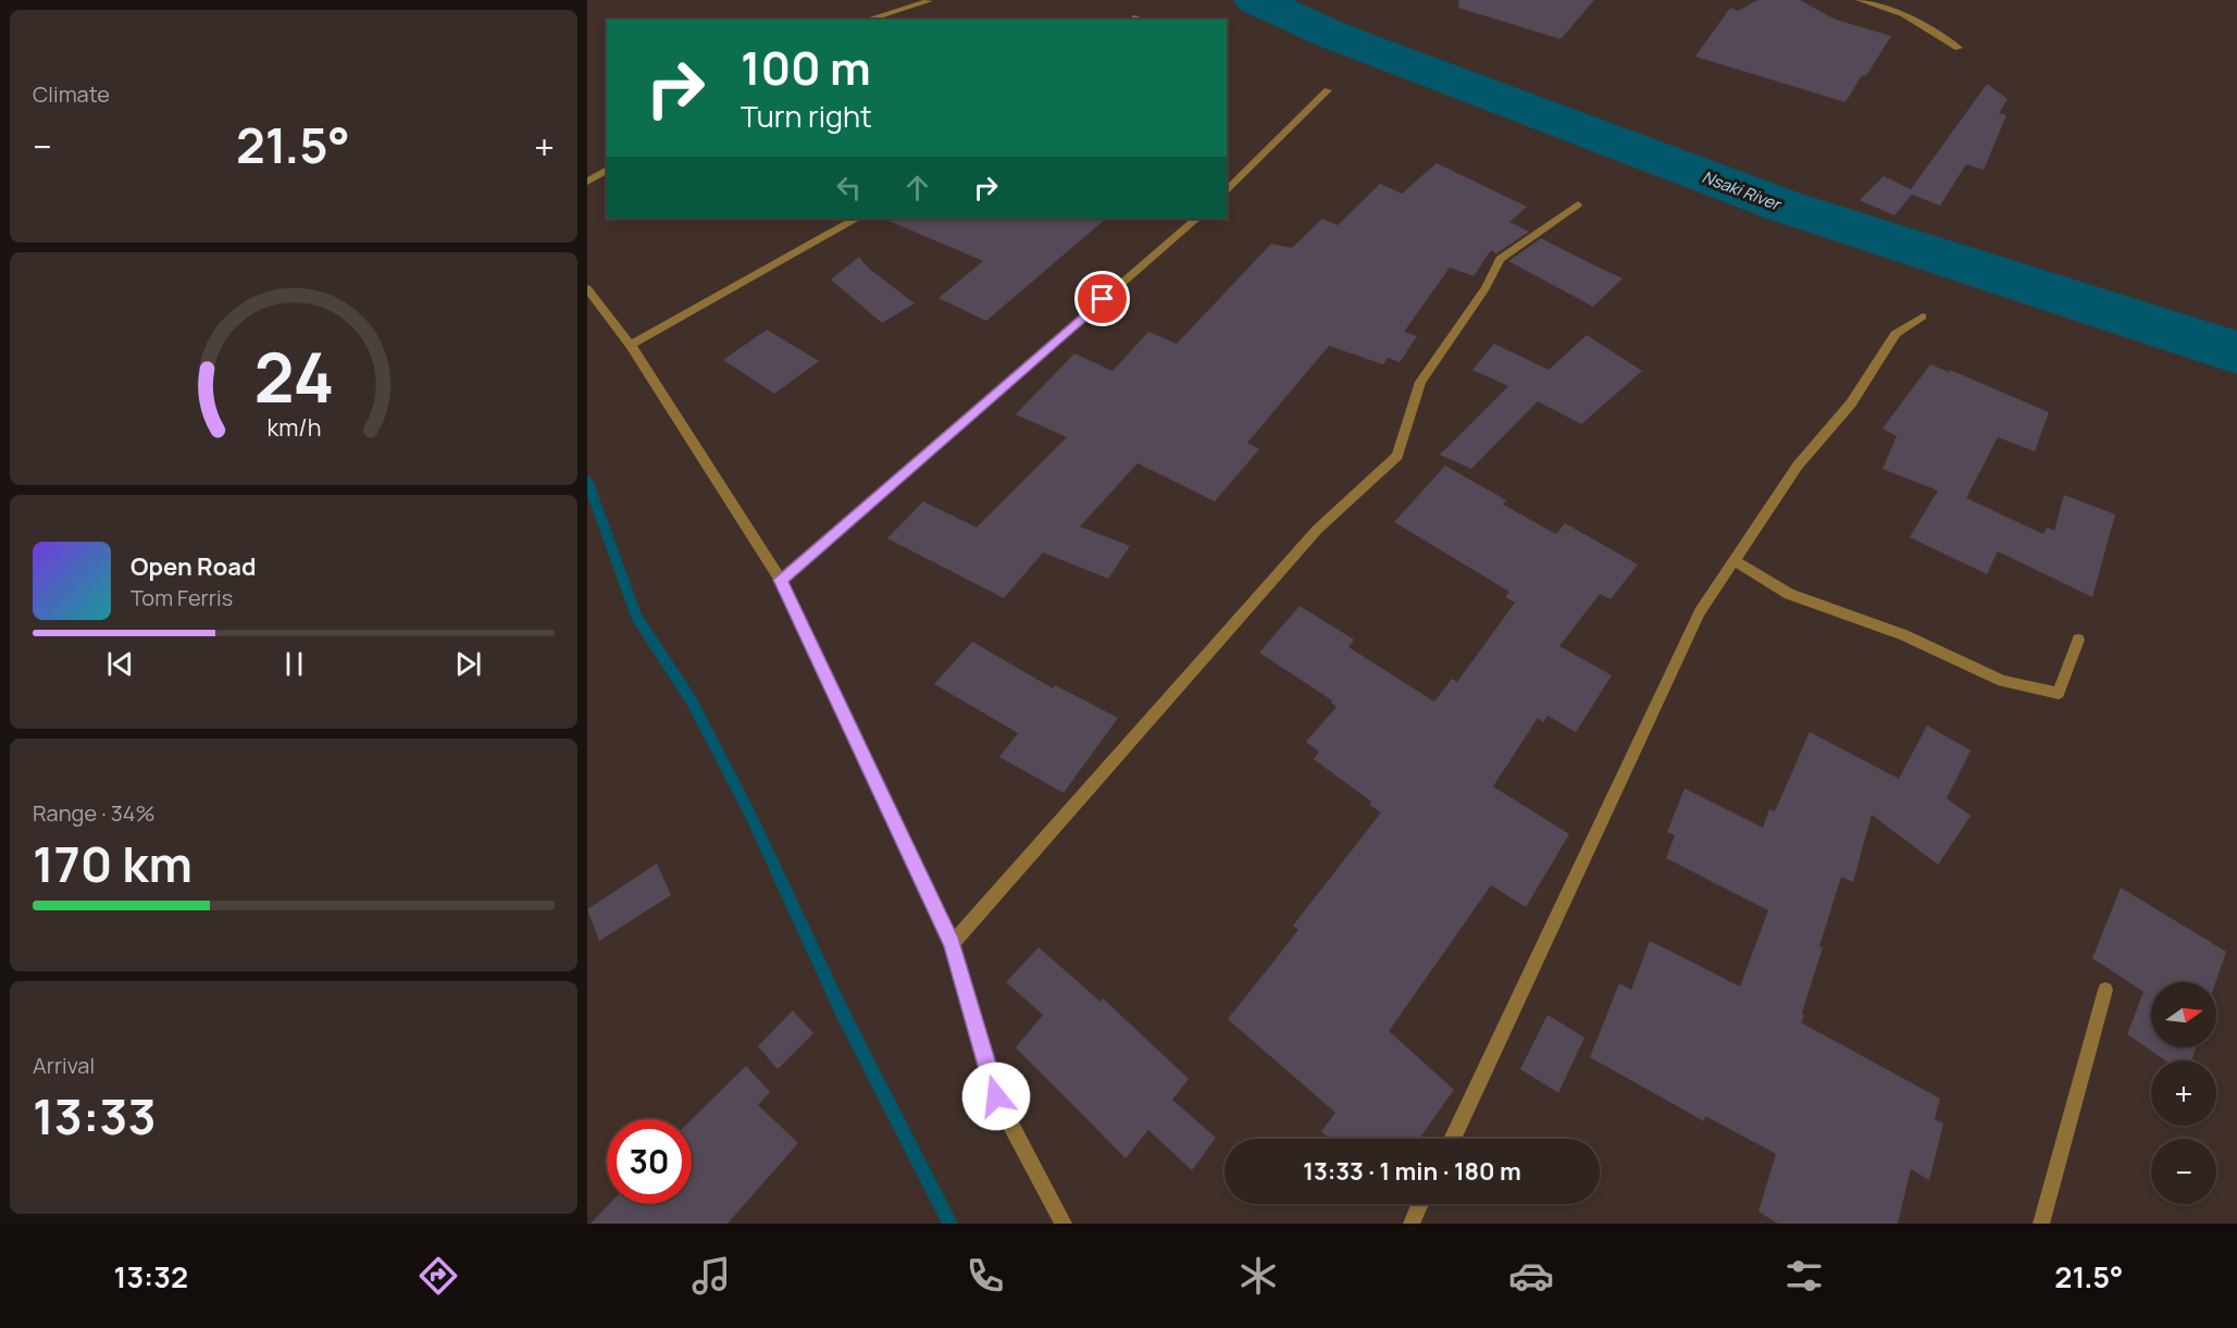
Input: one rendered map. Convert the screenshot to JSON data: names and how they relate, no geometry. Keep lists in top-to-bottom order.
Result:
{
  "water": ["Nsaki River"],
  "north": "right",
  "page": {
    "tile": [
      "Climate",
      ["Range · 34%", "170 km"],
      ["Arrival", "13:33"]
    ],
    "turn": ["100 m", "Turn right"],
    "heat": ["−", "21.5°", "+"],
    "song": ["Open Road", "Tom Ferris"],
    "map_buttons": ["+", "−"],
    "limit": "30",
    "trip": "13:33 · 1 min · 180 m",
    "tabs": ["13:32", "21.5°"],
    "gauge": ["24", "km/h"]
  }
}
